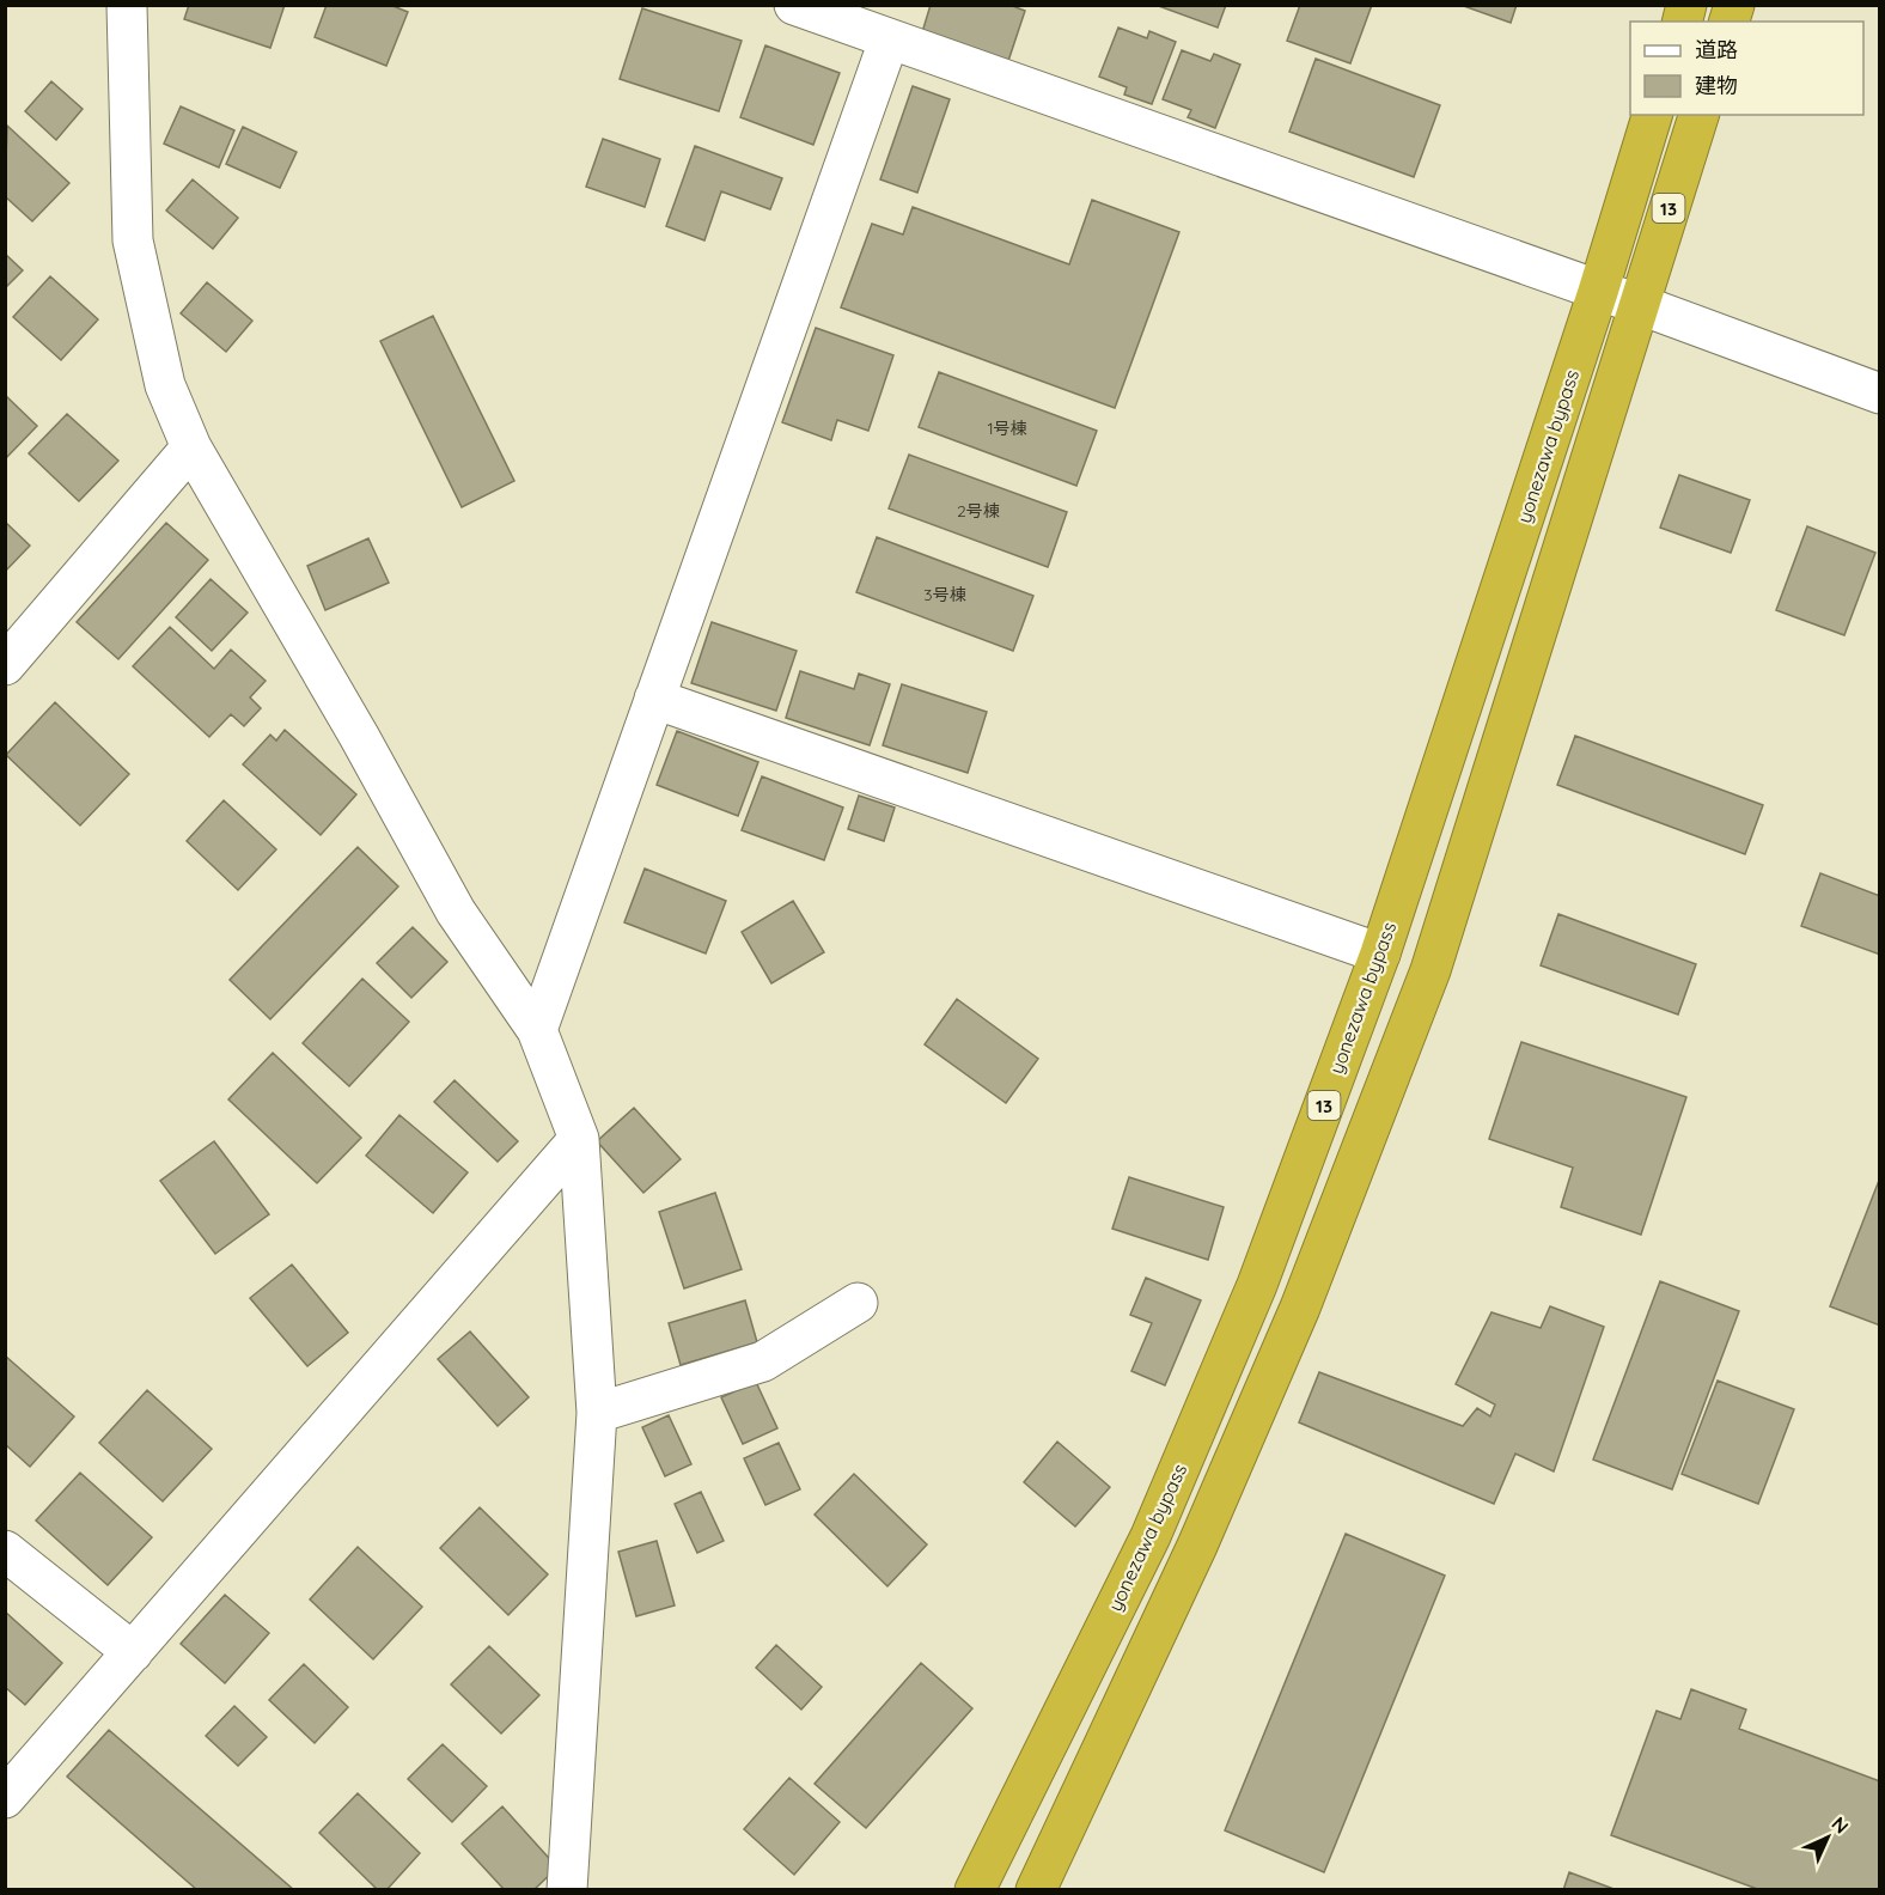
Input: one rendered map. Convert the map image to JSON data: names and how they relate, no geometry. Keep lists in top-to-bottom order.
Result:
{
  "streets": {
    "highway": ["13", "yonezawa bypass"]
  },
  "house_numbers": ["1号棟", "2号棟", "3号棟"],
  "legend": ["道路", "建物"],
  "north": "top right"
}
